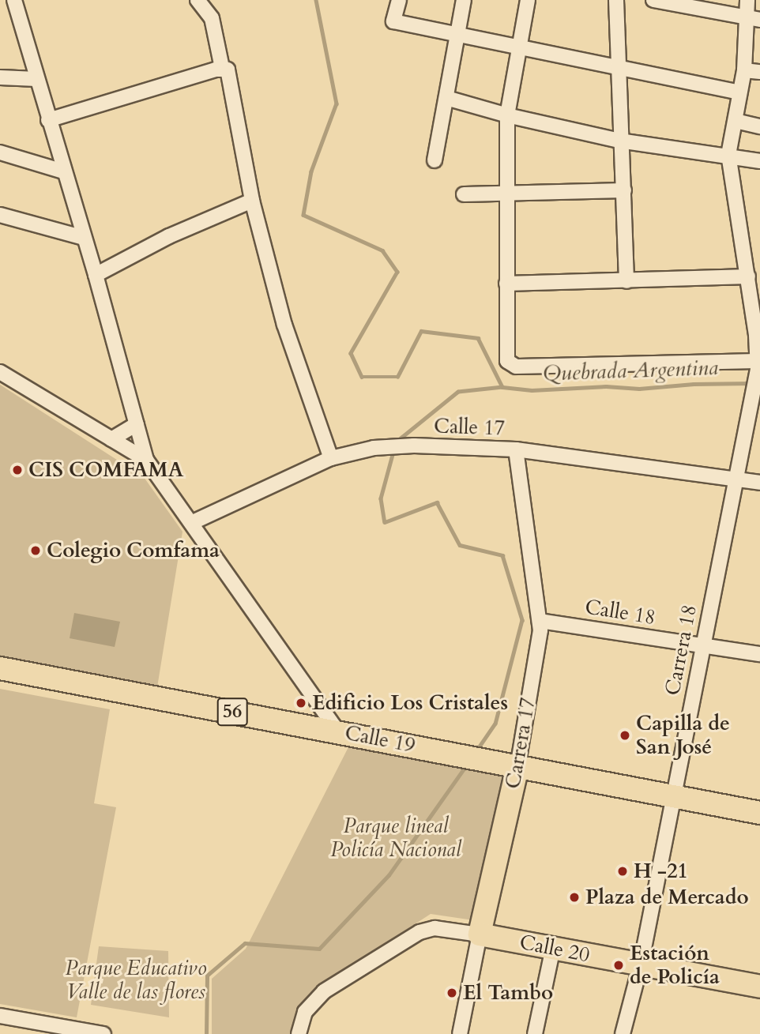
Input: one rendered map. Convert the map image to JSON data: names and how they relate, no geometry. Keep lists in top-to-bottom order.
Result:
{
  "streets": {
    "main road": [
      "56",
      "Calle 19",
      "Carrera 17",
      "Calle 20"
    ],
    "street": ["Calle 17", "Calle 18", "Carrera 18"]
  },
  "crossings": [
    ["Calle 17", "Carrera 18"],
    ["Calle 17", "Carrera 17"],
    ["Calle 18", "Carrera 18"],
    ["Calle 18", "Carrera 17"],
    ["Carrera 18", "Calle 19"],
    ["Carrera 18", "Calle 20"],
    ["Calle 19", "Carrera 17"],
    ["Carrera 17", "Calle 20"]
  ],
  "water": ["Quebrada Argentina"],
  "parks": ["Parque lineal Policía Nacional", "Parque Educativo Valle de las flores"],
  "places": [
    "CIS COMFAMA",
    "Colegio Comfama",
    "Edificio Los Cristales",
    "Capilla de San José",
    "H -21",
    "Plaza de Mercado",
    "Estación de Policía",
    "El Tambo"
  ]
}
